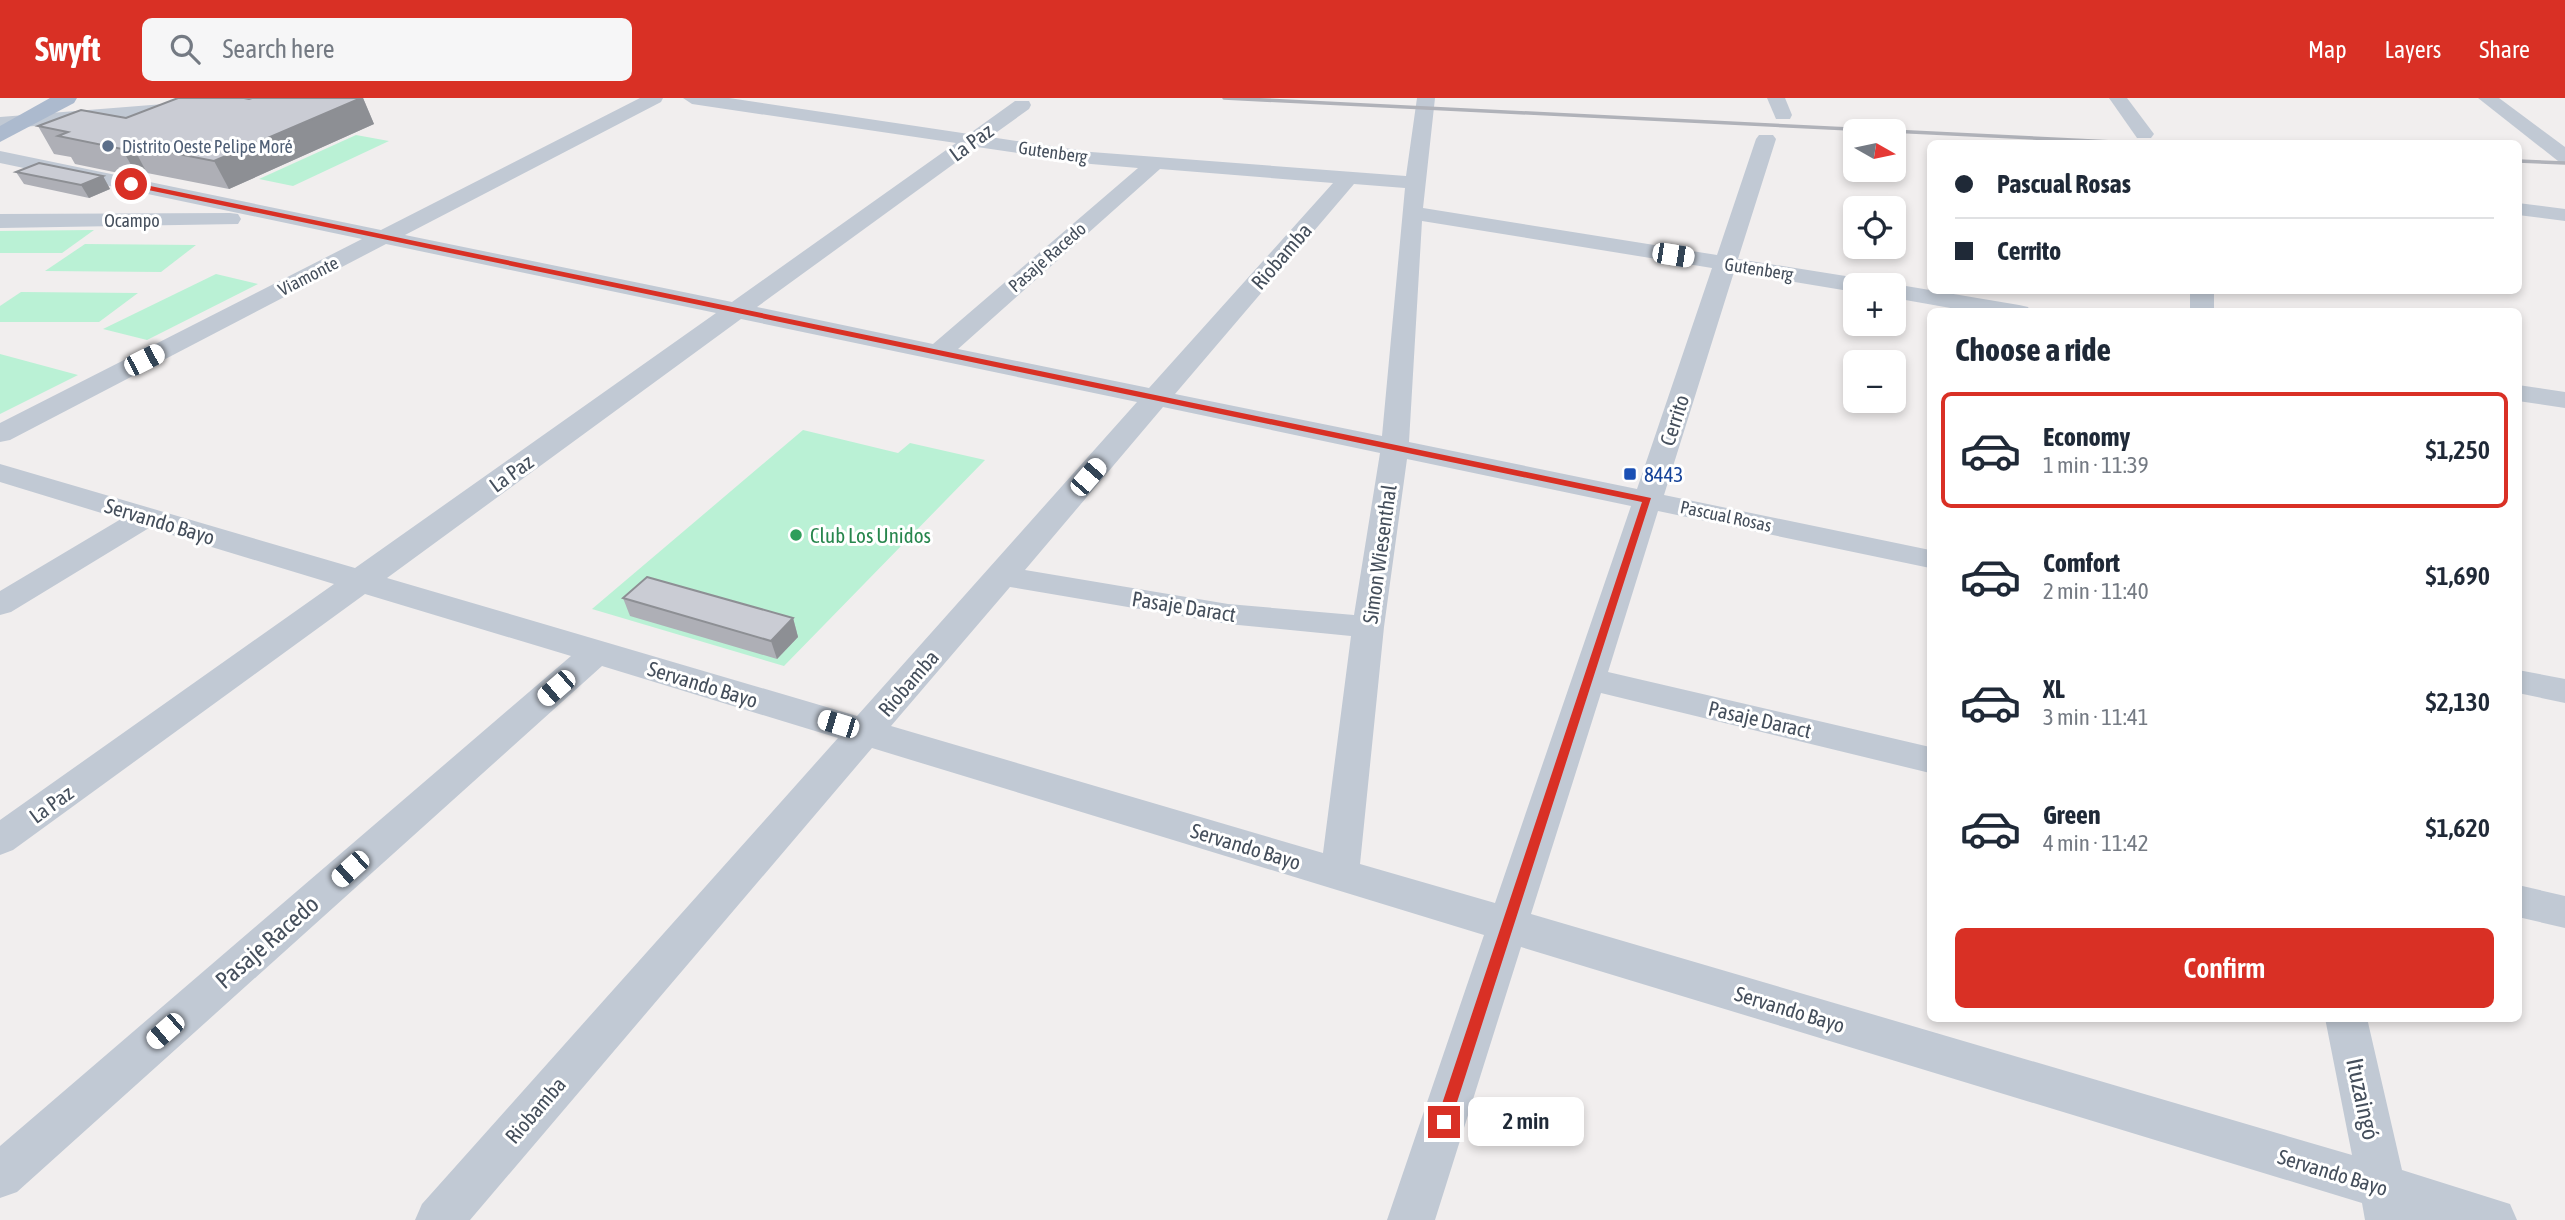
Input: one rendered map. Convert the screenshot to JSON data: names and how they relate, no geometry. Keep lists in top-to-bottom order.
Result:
{
  "streets": {
    "street": [
      "La Paz",
      "Gutenberg",
      "Ocampo",
      "Riobamba",
      "Pasaje Racedo",
      "Viamonte",
      "Cerrito",
      "Pascual Rosas",
      "Servando Bayo",
      "Simon Wiesenthal",
      "Pasaje Daract",
      "Ituzaingó"
    ]
  },
  "crossings": [
    ["La Paz", "Gutenberg"],
    ["La Paz", "Pascual Rosas"],
    ["La Paz", "Servando Bayo"],
    ["Gutenberg", "Riobamba"],
    ["Gutenberg", "Pasaje Racedo"],
    ["Gutenberg", "Cerrito"],
    ["Gutenberg", "Simon Wiesenthal"],
    ["Ocampo", "Pascual Rosas"],
    ["Riobamba", "Pascual Rosas"],
    ["Riobamba", "Servando Bayo"],
    ["Riobamba", "Pasaje Daract"],
    ["Pasaje Racedo", "Pascual Rosas"],
    ["Pasaje Racedo", "Servando Bayo"],
    ["Viamonte", "Pascual Rosas"],
    ["Cerrito", "Pascual Rosas"],
    ["Cerrito", "Servando Bayo"],
    ["Cerrito", "Pasaje Daract"],
    ["Pascual Rosas", "Simon Wiesenthal"],
    ["Servando Bayo", "Simon Wiesenthal"],
    ["Servando Bayo", "Ituzaingó"],
    ["Simon Wiesenthal", "Pasaje Daract"]
  ],
  "places": {
    "other": ["Distrito Oeste Pelipe Moré", "Club Los Unidos"],
    "transit": ["8443"]
  },
  "north": "right",
  "page": {
    "header": "Swyft",
    "search": "Search here",
    "nav": ["Map", "Layers", "Share"],
    "map_buttons": ["+", "−"],
    "banner": ["Pascual Rosas", "Cerrito"],
    "heading": "Choose a ride",
    "list": [
      {
        "name": "Economy",
        "note": "1 min · 11:39",
        "value": "$1,250"
      },
      {
        "name": "Comfort",
        "note": "2 min · 11:40",
        "value": "$1,690"
      },
      {
        "name": "XL",
        "note": "3 min · 11:41",
        "value": "$2,130"
      },
      {
        "name": "Green",
        "note": "4 min · 11:42",
        "value": "$1,620"
      }
    ],
    "buttons": "Confirm",
    "bubble": "2 min"
  }
}
